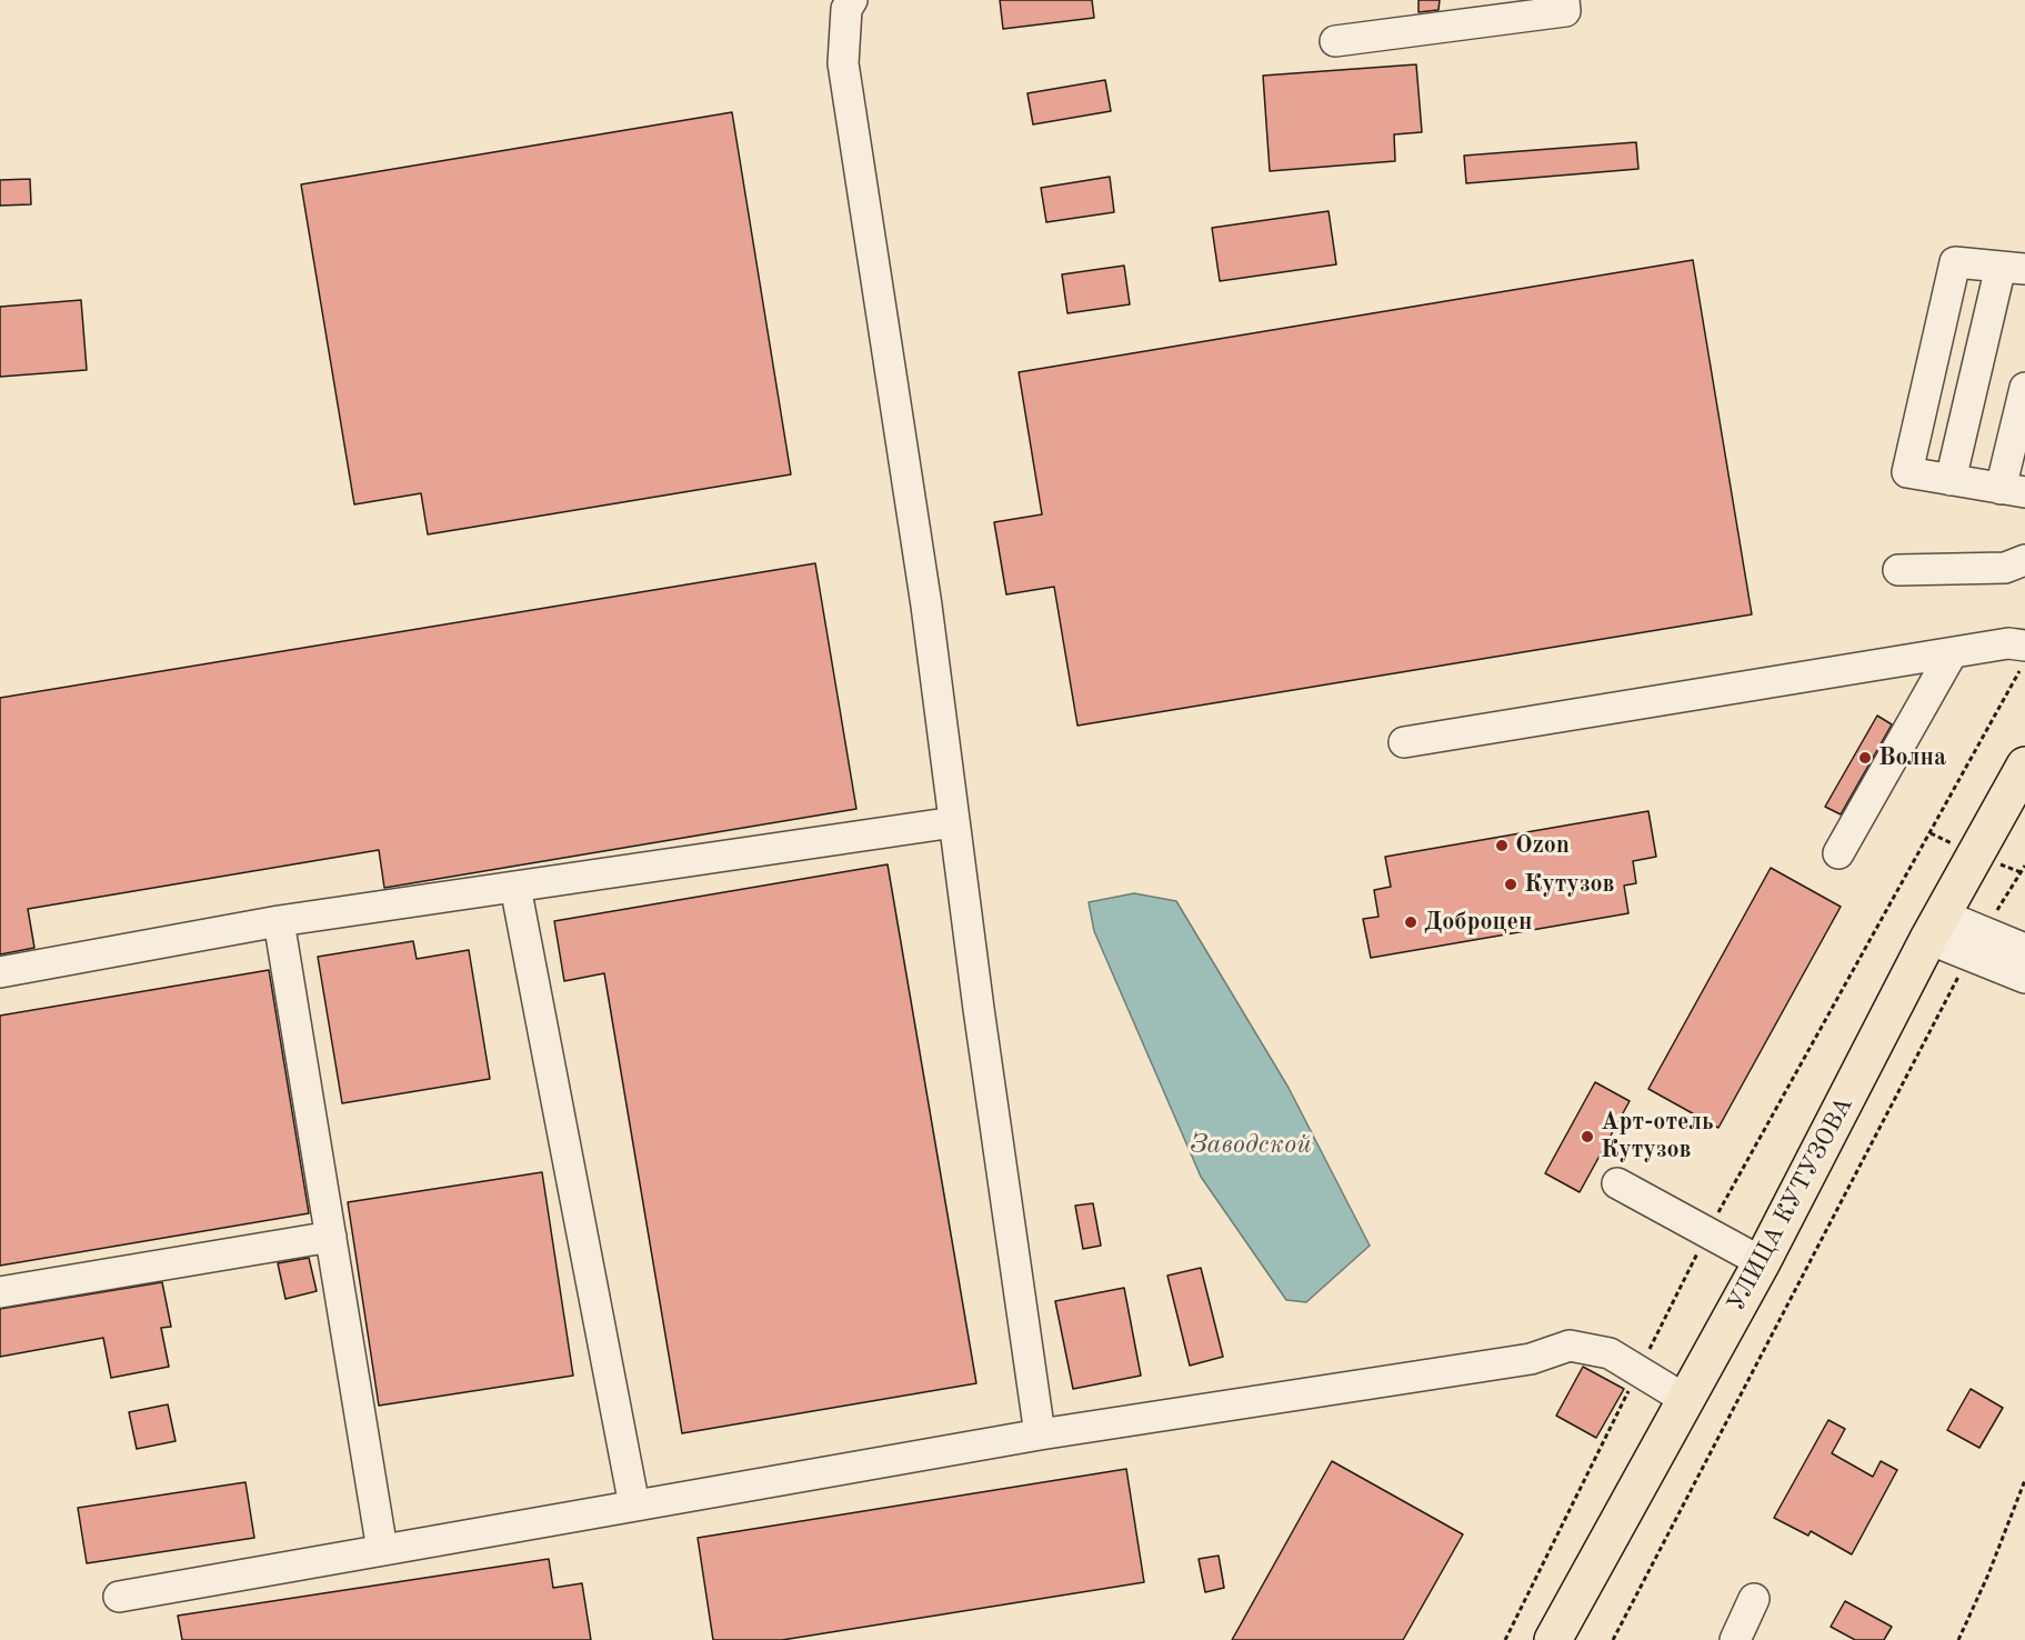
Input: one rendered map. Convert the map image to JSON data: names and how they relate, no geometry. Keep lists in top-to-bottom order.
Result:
{
  "streets": {
    "main road": ["УЛИЦА КУТУЗОВА"]
  },
  "water": ["Заводской"],
  "places": [
    "Волна",
    "Ozon",
    "Кутузов",
    "Доброцен",
    "Арт-отель Кутузов"
  ]
}
